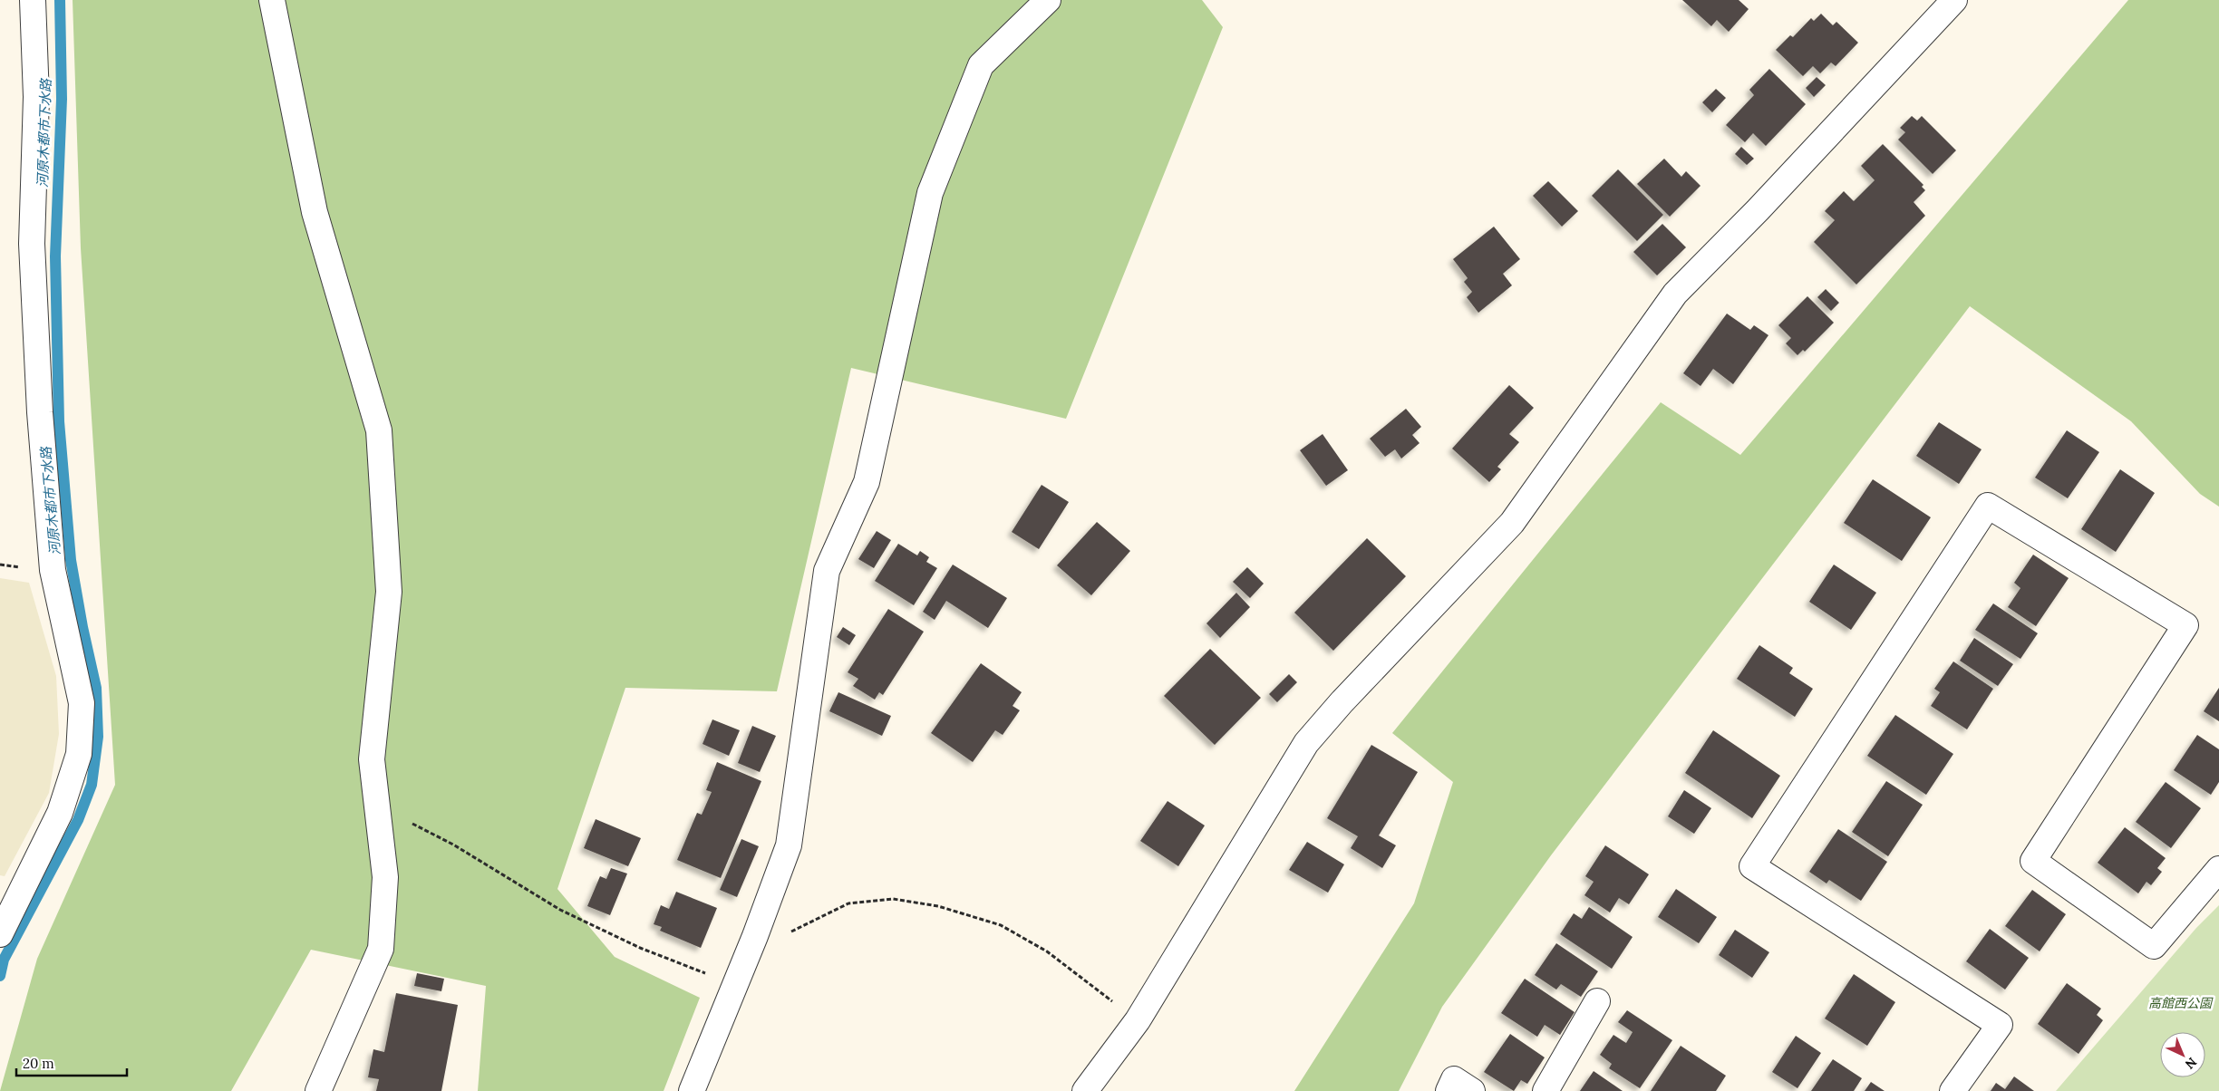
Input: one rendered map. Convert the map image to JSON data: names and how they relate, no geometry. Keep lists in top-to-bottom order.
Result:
{
  "water": ["河原木都市下水路"],
  "parks": ["高館西公園"],
  "scale_bar": "20 m",
  "north": "bottom right"
}
